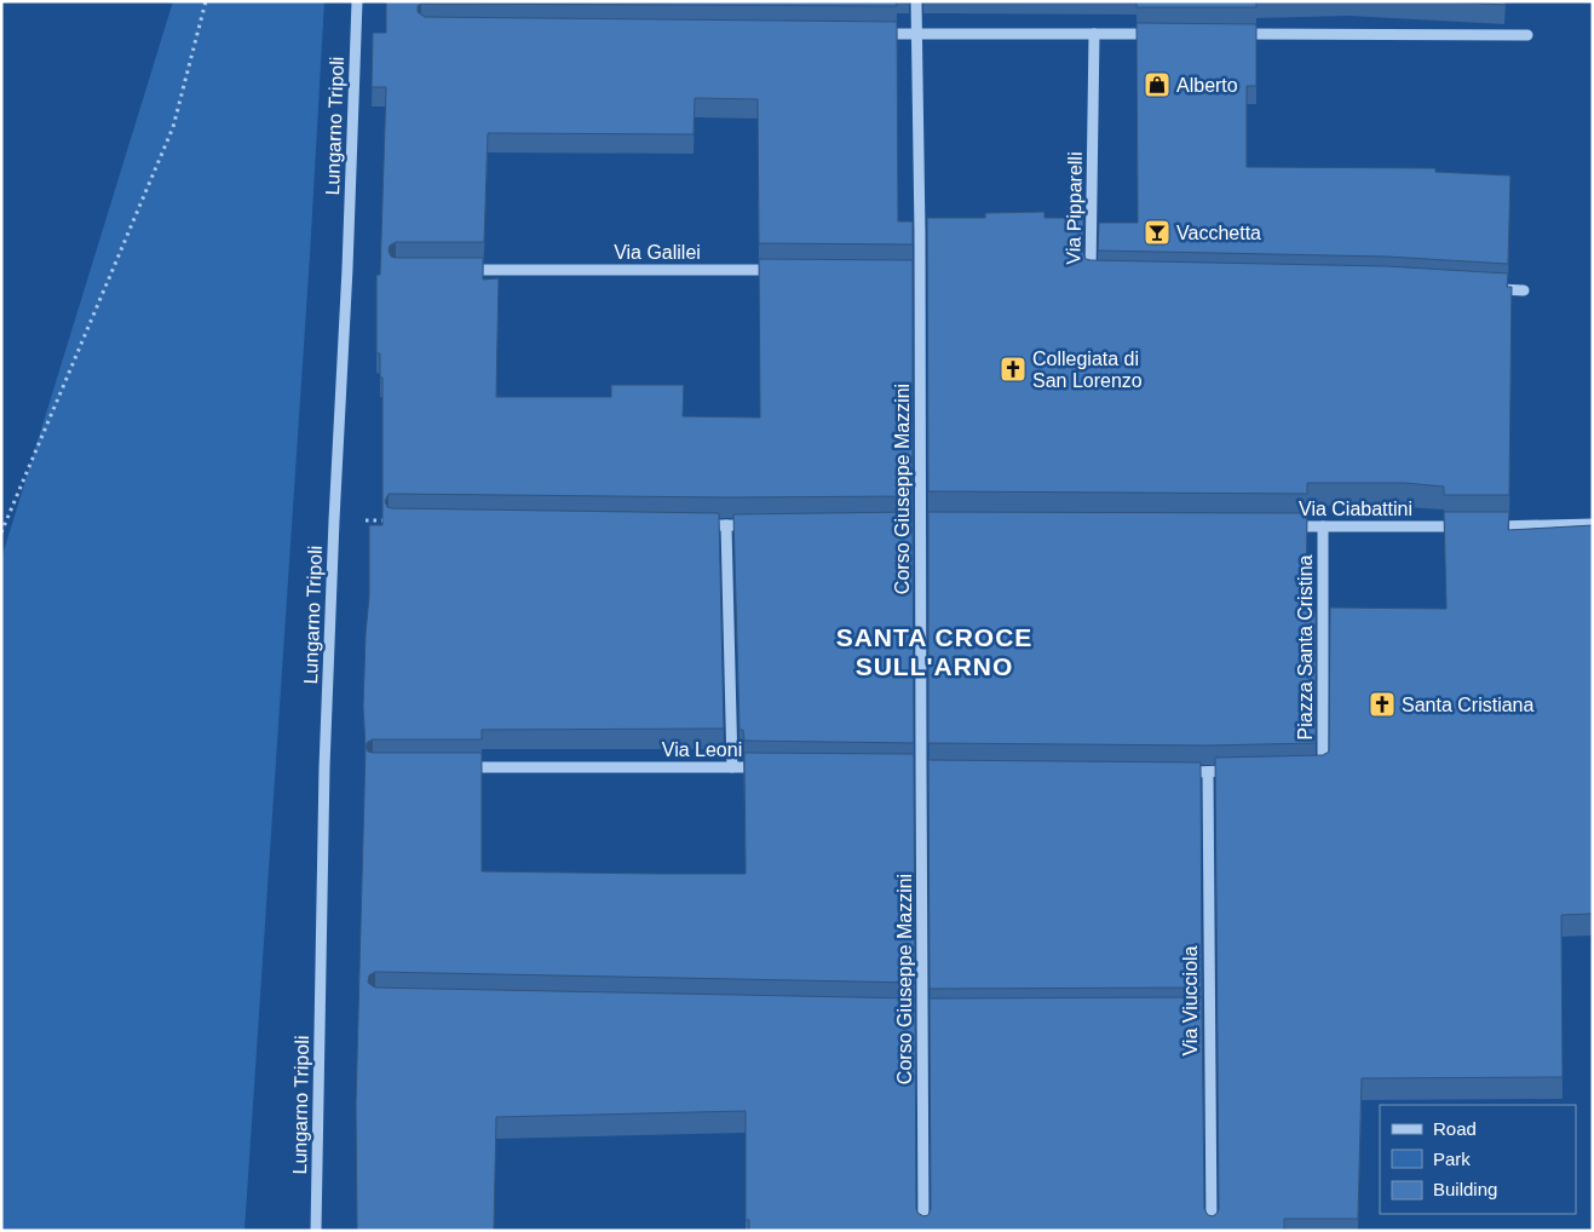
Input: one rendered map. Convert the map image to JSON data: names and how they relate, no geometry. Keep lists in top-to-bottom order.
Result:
{
  "streets": {
    "street": [
      "Lungarno Tripoli",
      "Via Pipparelli",
      "Via Galilei",
      "Corso Giuseppe Mazzini",
      "Via Ciabattini",
      "Piazza Santa Cristina",
      "Via Leoni",
      "Via Viucciola"
    ]
  },
  "crossings": [
    ["Via Ciabattini", "Piazza Santa Cristina"]
  ],
  "districts": ["SANTA CROCE SULL'ARNO"],
  "places": {
    "shop": ["Alberto"],
    "bar": ["Vacchetta"],
    "church": ["Collegiata di San Lorenzo", "Santa Cristiana"]
  },
  "legend": ["Road", "Park", "Building"]
}
